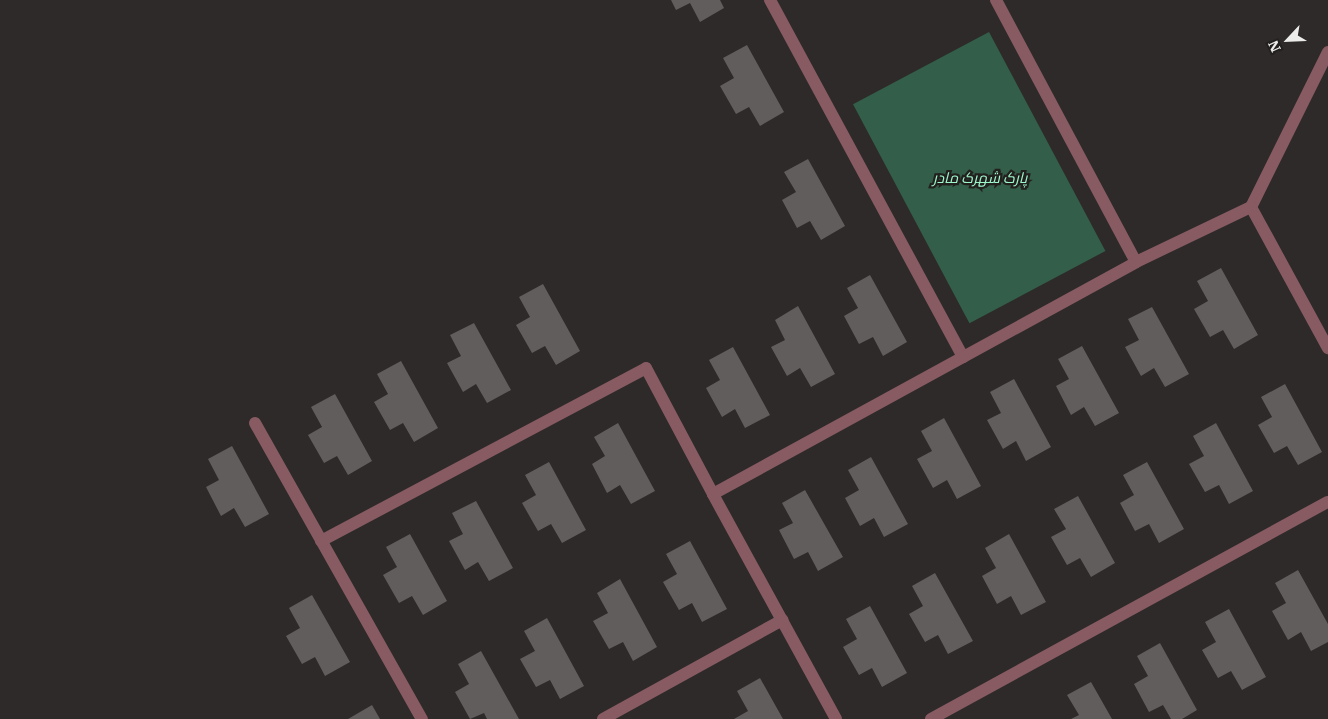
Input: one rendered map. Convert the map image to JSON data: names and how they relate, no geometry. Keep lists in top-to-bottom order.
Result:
{
  "parks": ["پارک شهرک مادر"],
  "north": "bottom left"
}
